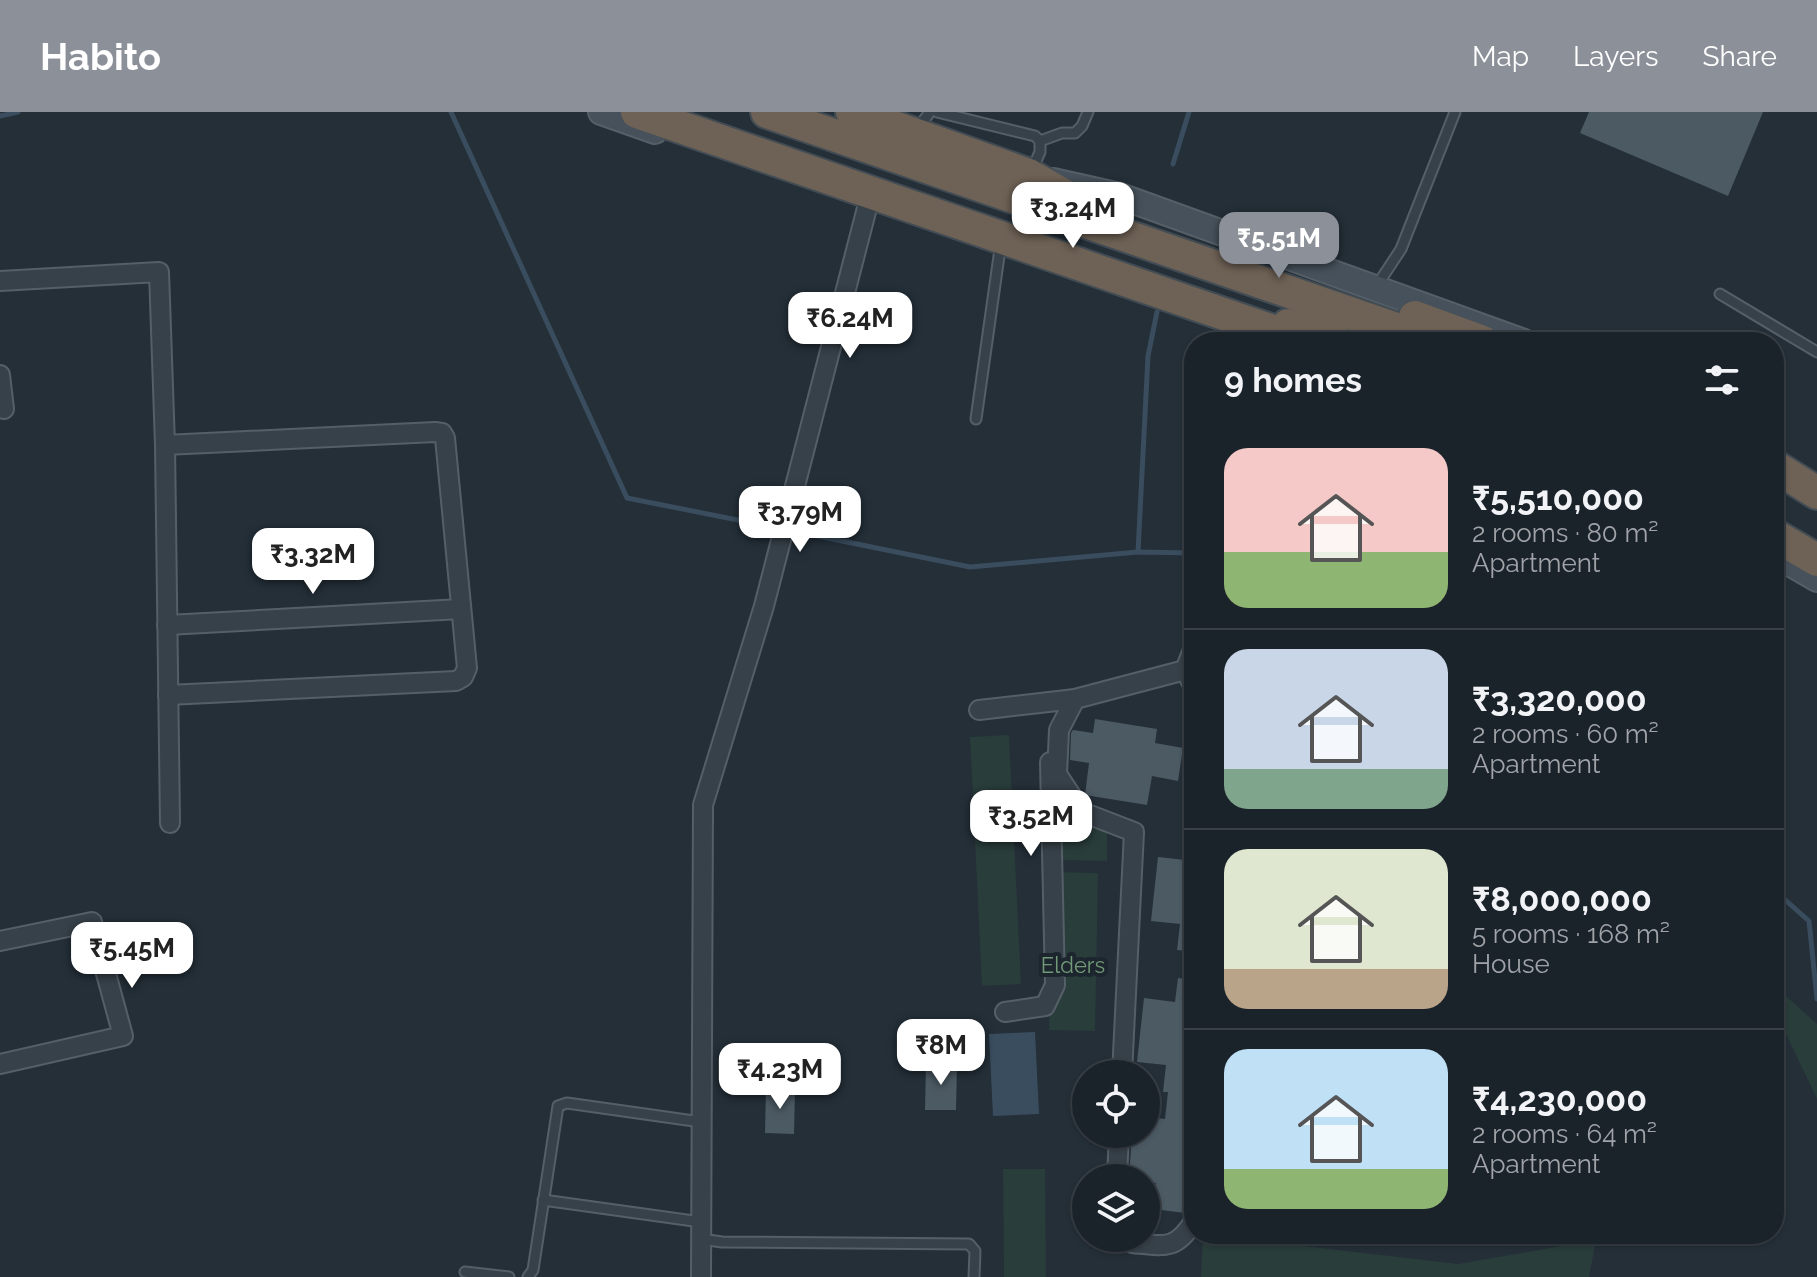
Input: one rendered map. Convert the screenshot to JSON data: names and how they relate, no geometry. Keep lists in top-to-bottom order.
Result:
{
  "parks": ["Elders"],
  "page": {
    "header": "Habito",
    "nav": ["Map", "Layers", "Share"],
    "price": [
      "₹3.24M",
      "₹5.51M",
      "₹6.24M",
      "₹3.79M",
      "₹3.32M",
      "₹3.52M",
      "₹5.45M",
      "₹8M",
      "₹4.23M"
    ],
    "heading": "9 homes",
    "list": [
      {
        "name": "₹5,510,000",
        "note": "2 rooms · 80 m² · Apartment"
      },
      {
        "name": "₹3,320,000",
        "note": "2 rooms · 60 m² · Apartment"
      },
      {
        "name": "₹8,000,000",
        "note": "5 rooms · 168 m² · House"
      },
      {
        "name": "₹4,230,000",
        "note": "2 rooms · 64 m² · Apartment"
      }
    ]
  }
}
